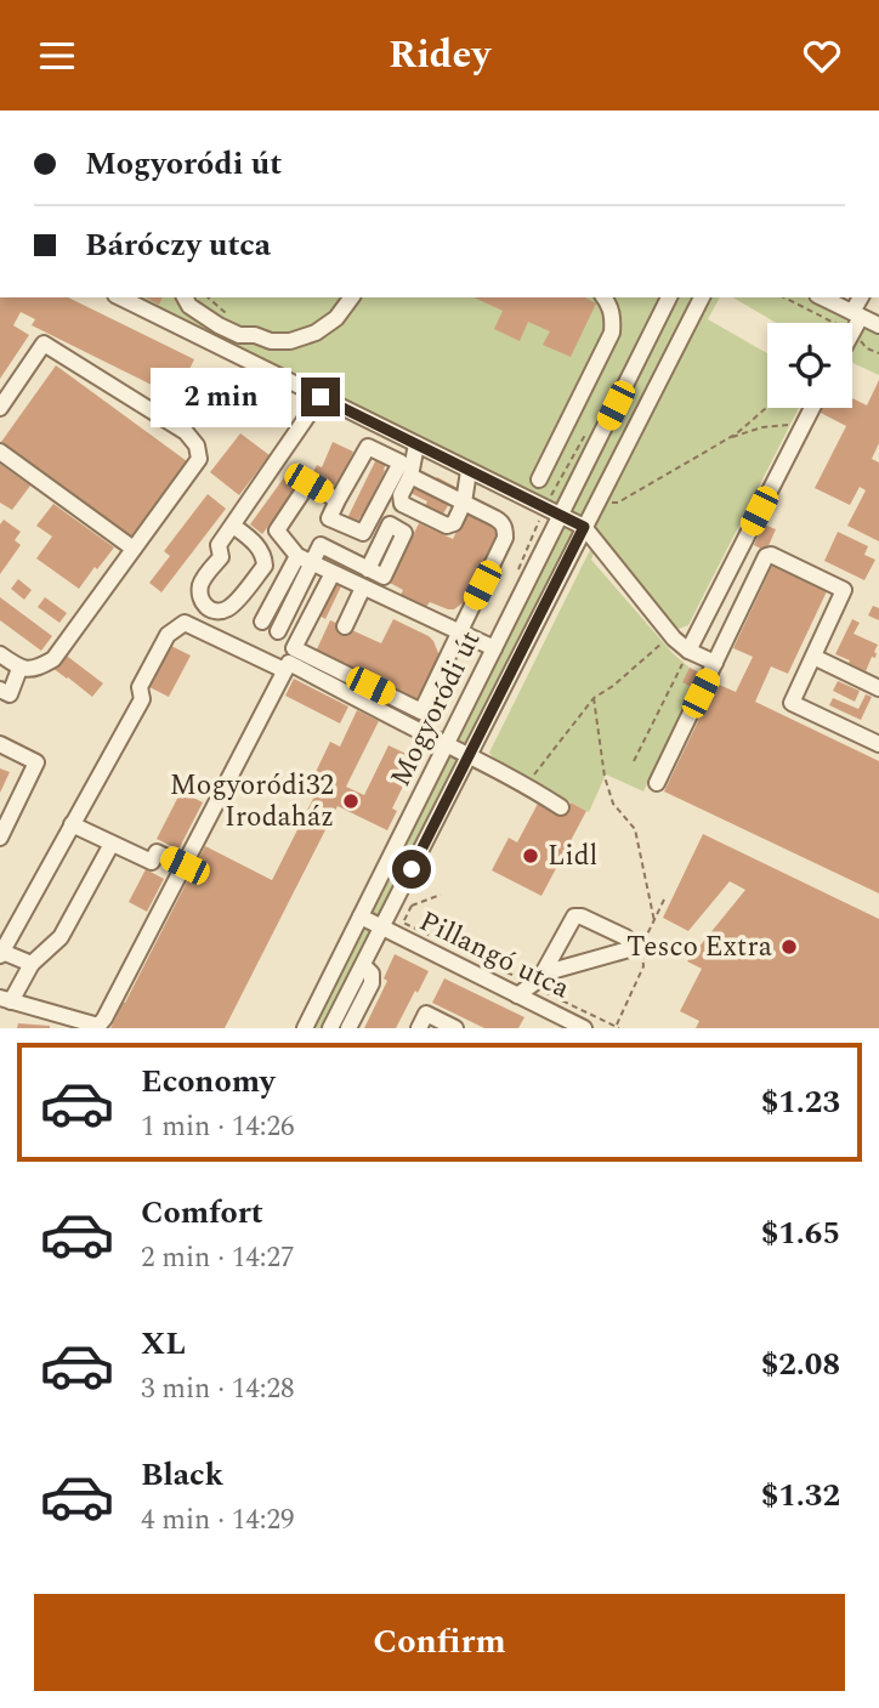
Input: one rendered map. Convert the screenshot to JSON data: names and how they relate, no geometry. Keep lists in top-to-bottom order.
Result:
{
  "streets": {
    "street": ["Mogyoródi út", "Pillangó utca"]
  },
  "crossings": [
    ["Mogyoródi út", "Pillangó utca"]
  ],
  "places": ["Mogyoródi32 Irodaház", "Lidl", "Tesco Extra"],
  "page": {
    "header": "Ridey",
    "banner": ["Mogyoródi út", "Báróczy utca"],
    "bubble": "2 min",
    "list": [
      {
        "name": "Economy",
        "note": "1 min · 14:26",
        "value": "$1.23"
      },
      {
        "name": "Comfort",
        "note": "2 min · 14:27",
        "value": "$1.65"
      },
      {
        "name": "XL",
        "note": "3 min · 14:28",
        "value": "$2.08"
      },
      {
        "name": "Black",
        "note": "4 min · 14:29",
        "value": "$1.32"
      }
    ],
    "buttons": "Confirm"
  }
}
